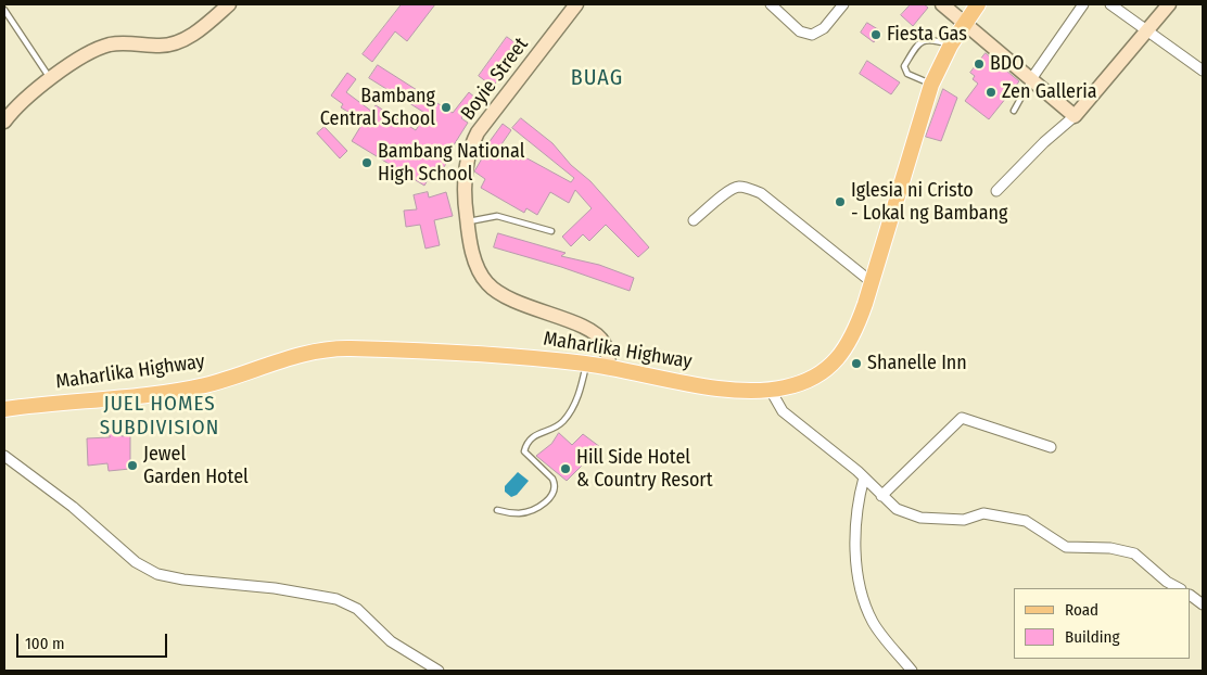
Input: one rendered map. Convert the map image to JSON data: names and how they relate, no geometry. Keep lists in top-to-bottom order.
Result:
{
  "streets": {
    "main road": ["Maharlika Highway"],
    "street": ["Boyie Street"]
  },
  "crossings": [
    ["Boyie Street", "Maharlika Highway"]
  ],
  "districts": ["BUAG", "JUEL HOMES SUBDIVISION"],
  "places": [
    "Fiesta Gas",
    "BDO",
    "Zen Galleria",
    "Bambang Central School",
    "Bambang National High School",
    "Iglesia ni Cristo - Lokal ng Bambang",
    "Shanelle Inn",
    "Jewel Garden Hotel",
    "Hill Side Hotel & Country Resort"
  ],
  "legend": ["Road", "Building"],
  "scale_bar": "100 m"
}
